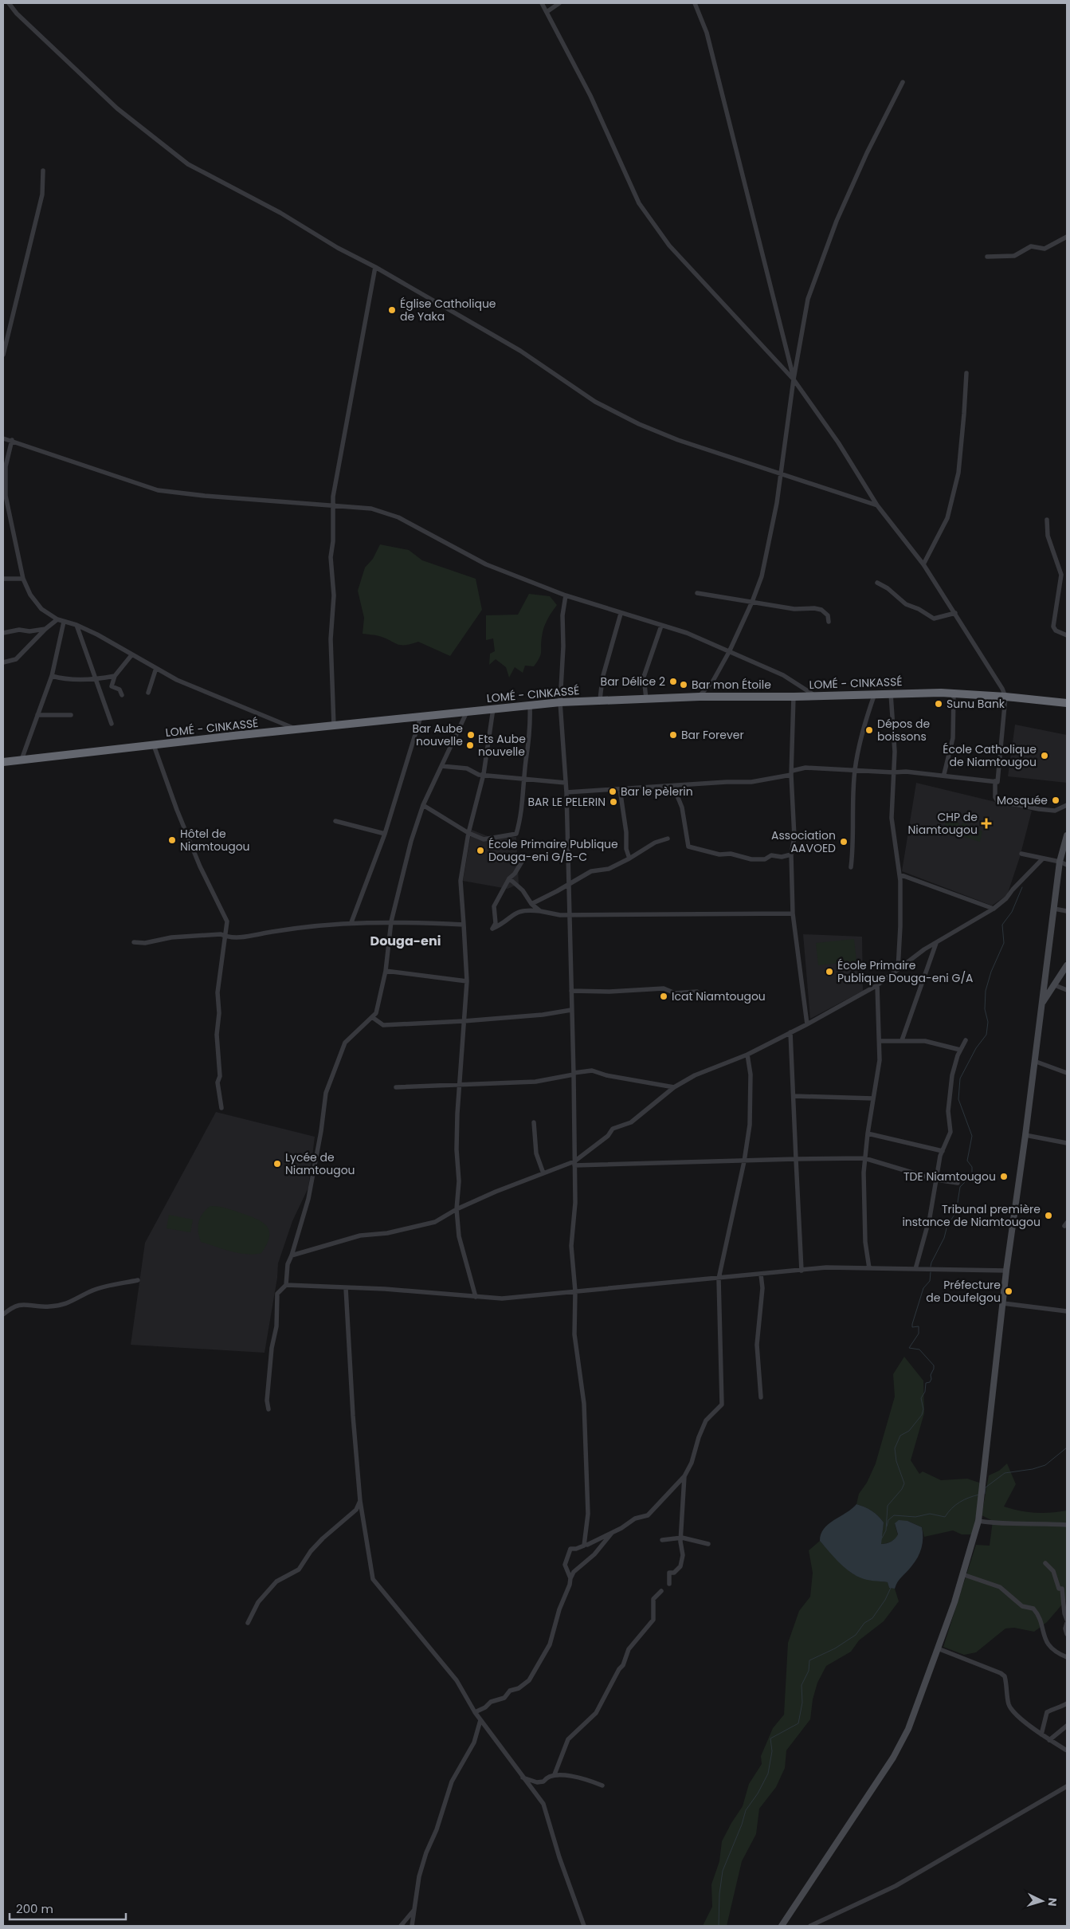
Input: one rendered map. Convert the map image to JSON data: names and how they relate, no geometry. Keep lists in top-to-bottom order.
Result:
{
  "streets": {
    "highway": ["LOMÉ - CINKASSÉ"]
  },
  "districts": ["Douga-eni"],
  "places": {
    "other": [
      "Église Catholique de Yaka",
      "Bar Délice 2",
      "Bar mon Étoile",
      "Sunu Bank",
      "Dépos de boissons",
      "Bar Aube nouvelle",
      "Bar Forever",
      "Ets Aube nouvelle",
      "École Catholique de Niamtougou",
      "Bar le pèlerin",
      "Mosquée",
      "BAR LE PELERIN",
      "Hôtel de Niamtougou",
      "Association AAVOED",
      "École Primaire Publique Douga-eni G/B-C",
      "École Primaire Publique Douga-eni G/A",
      "Icat Niamtougou",
      "Lycée de Niamtougou",
      "TDE Niamtougou",
      "Tribunal première instance de Niamtougou",
      "Préfecture de Doufelgou"
    ],
    "health": ["CHP de Niamtougou"]
  },
  "scale_bar": "200 m",
  "north": "right"
}
